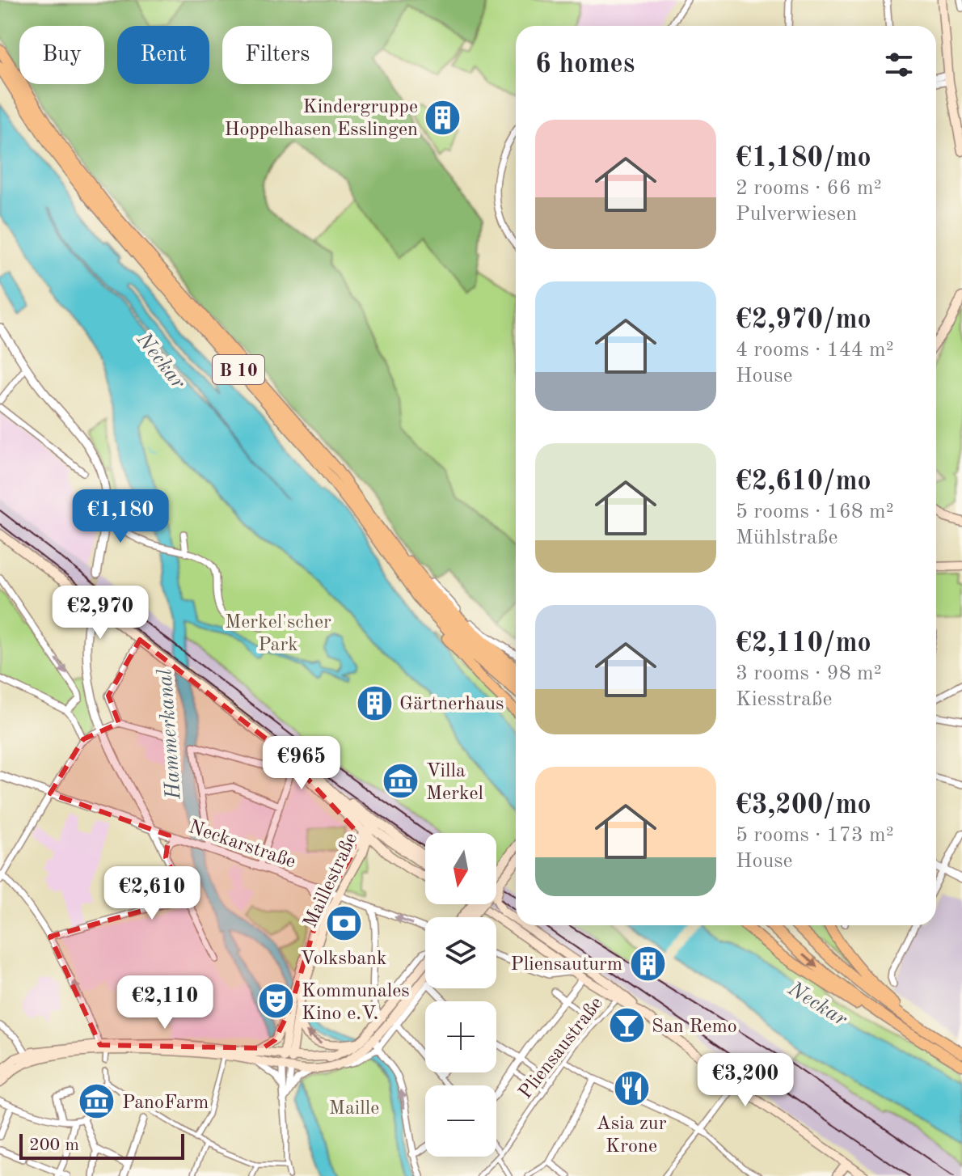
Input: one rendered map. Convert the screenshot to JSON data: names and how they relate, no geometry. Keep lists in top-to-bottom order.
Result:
{
  "streets": {
    "highway": ["B 10"],
    "main road": ["Maillestraße"],
    "street": ["Neckarstraße", "Pliensaustraße"]
  },
  "crossings": [
    ["Neckarstraße", "Maillestraße"]
  ],
  "water": ["Neckar", "Hammerkanal"],
  "parks": ["Merkel'scher Park", "Maille"],
  "places": {
    "building": ["Kindergruppe Hoppelhasen Esslingen", "Gärtnerhaus", "Pliensauturm"],
    "museum": ["Villa Merkel", "PanoFarm"],
    "bank": ["Volksbank"],
    "theatre": ["Kommunales Kino e.V."],
    "bar": ["San Remo"],
    "restaurant": ["Asia zur Krone"]
  },
  "scale_bar": "200 m",
  "north": "bottom",
  "page": {
    "chip": ["Buy", "Rent", "Filters"],
    "heading": "6 homes",
    "list": [
      {
        "name": "€1,180/mo",
        "note": "2 rooms · 66 m² · Pulverwiesen"
      },
      {
        "name": "€2,970/mo",
        "note": "4 rooms · 144 m² · House"
      },
      {
        "name": "€2,610/mo",
        "note": "5 rooms · 168 m² · Mühlstraße"
      },
      {
        "name": "€2,110/mo",
        "note": "3 rooms · 98 m² · Kiesstraße"
      },
      {
        "name": "€3,200/mo",
        "note": "5 rooms · 173 m² · House"
      }
    ],
    "price": [
      "€1,180",
      "€2,970",
      "€965",
      "€2,610",
      "€2,110",
      "€3,200"
    ],
    "map_buttons": ["+", "−"],
    "scale": "200 m"
  }
}
